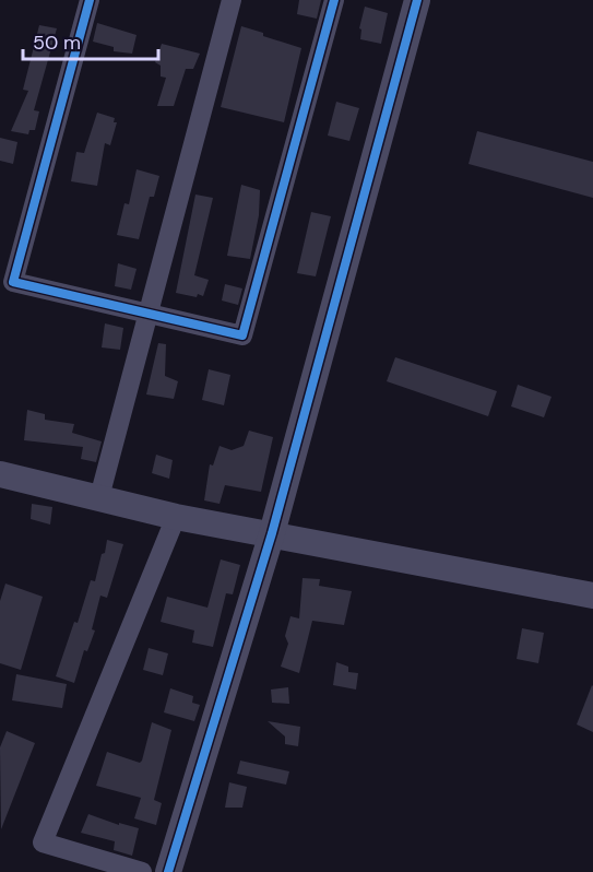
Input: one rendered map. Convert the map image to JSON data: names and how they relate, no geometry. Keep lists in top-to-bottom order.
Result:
{
  "scale_bar": "50 m"
}
